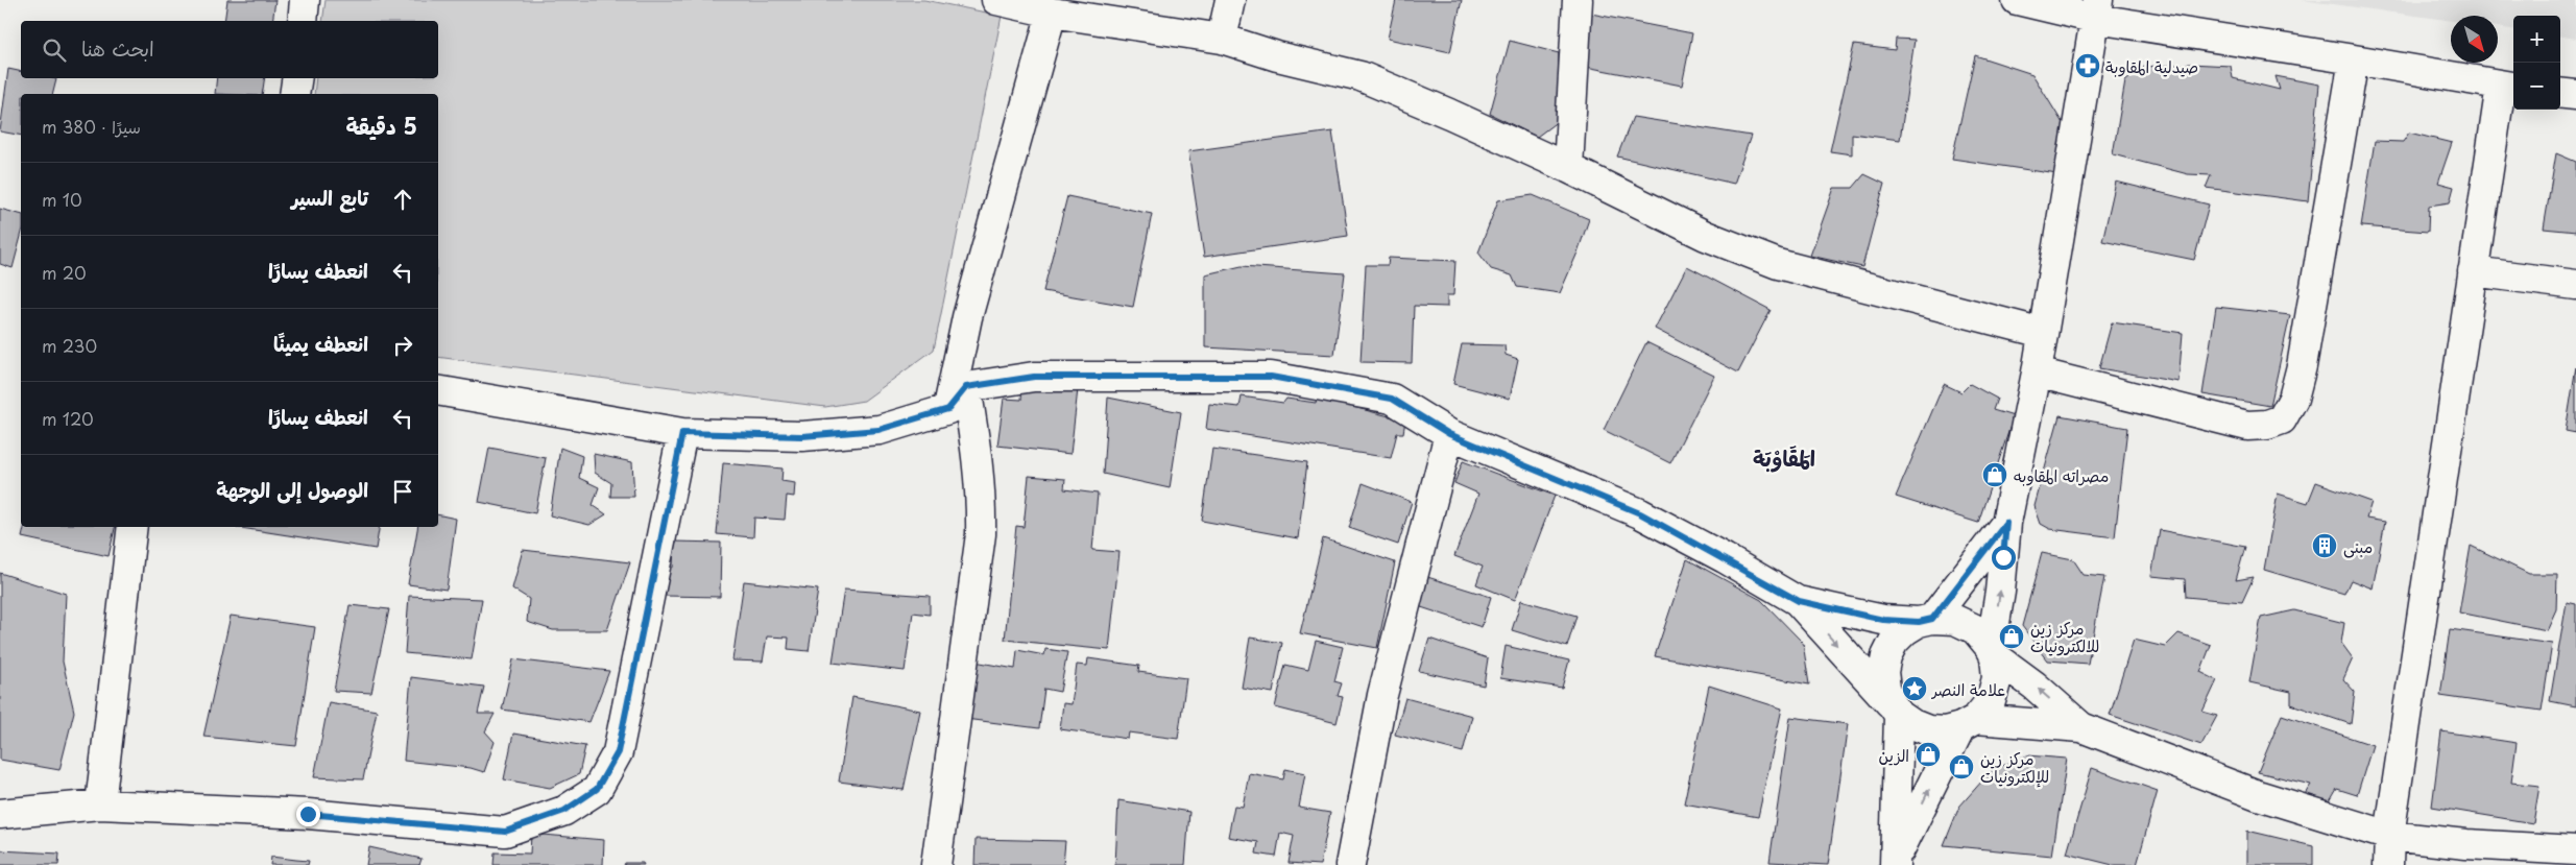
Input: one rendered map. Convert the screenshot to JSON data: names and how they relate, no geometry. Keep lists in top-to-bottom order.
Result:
{
  "districts": ["المَقَاوْبَة"],
  "places": {
    "pharmacy": ["صيدلية المقاوبة"],
    "shop": [
      "مصراته المقاوبه",
      "مركز زين للالكترونيات",
      "الزين",
      "مركز زين للإلكترونيات"
    ],
    "building": ["مبنى"],
    "place": ["علامة النصر"]
  },
  "north": "bottom right",
  "page": {
    "map_buttons": ["+", "−"],
    "search": "ابحث هنا",
    "heading": ["5 دقيقة", "سيرًا · 380 m"],
    "list": [
      ["تابع السير", "10 m"],
      ["انعطف يسارًا", "20 m"],
      ["انعطف يمينًا", "230 m"],
      ["انعطف يسارًا", "120 m"],
      "الوصول إلى الوجهة"
    ]
  }
}
